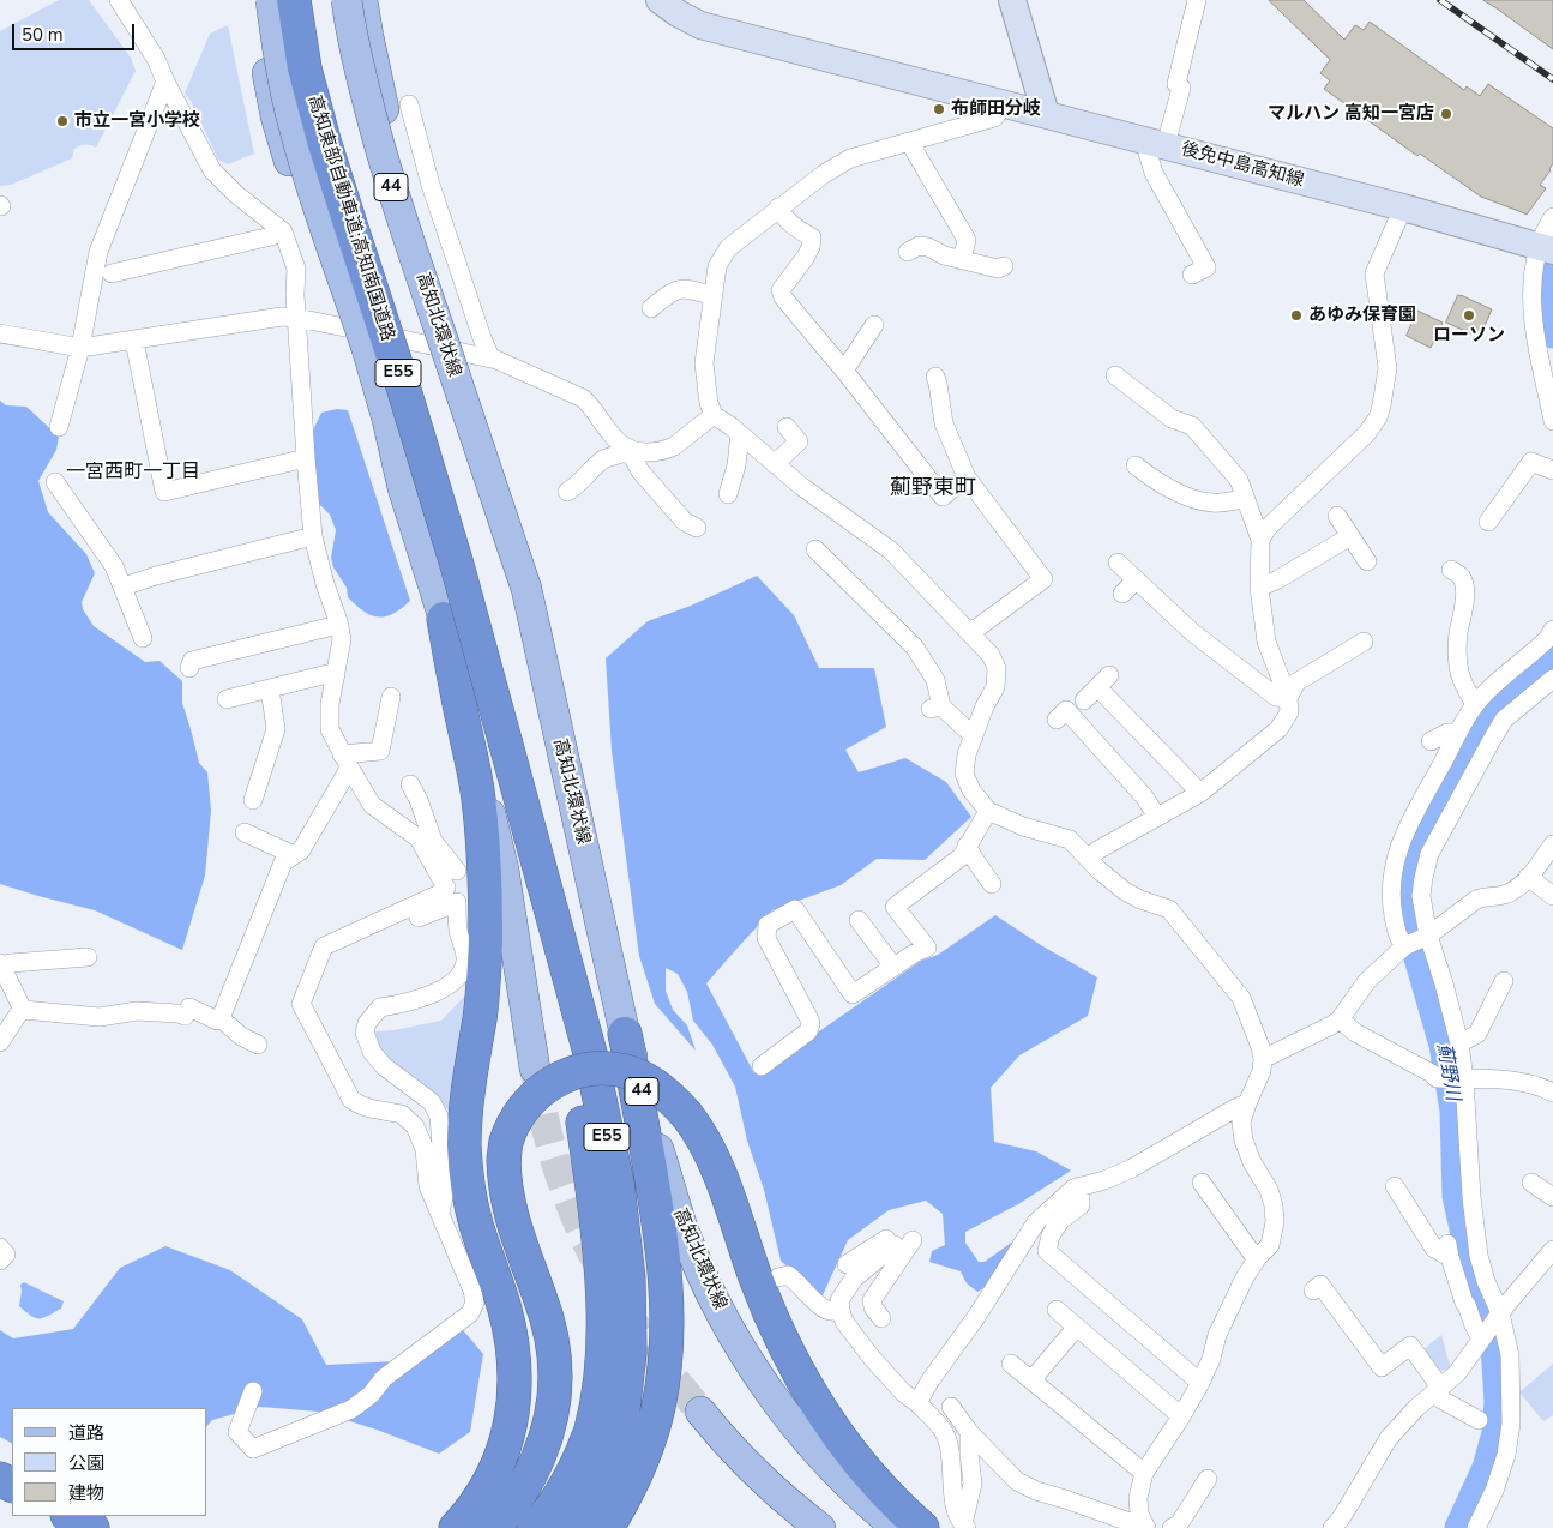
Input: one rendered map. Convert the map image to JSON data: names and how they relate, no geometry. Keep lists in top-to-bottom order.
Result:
{
  "streets": {
    "highway": ["高知東部自動車道;高知南国道路", "E55"],
    "main road": ["後免中島高知線", "44", "高知北環状線"]
  },
  "crossings": [
    ["高知東部自動車道;高知南国道路", "E55"]
  ],
  "districts": ["一宮西町一丁目", "薊野東町"],
  "water": ["薊野川"],
  "places": [
    "布師田分岐",
    "マルハン 高知一宮店",
    "市立一宮小学校",
    "あゆみ保育園",
    "ローソン"
  ],
  "legend": ["道路", "公園", "建物"],
  "scale_bar": "50 m"
}
